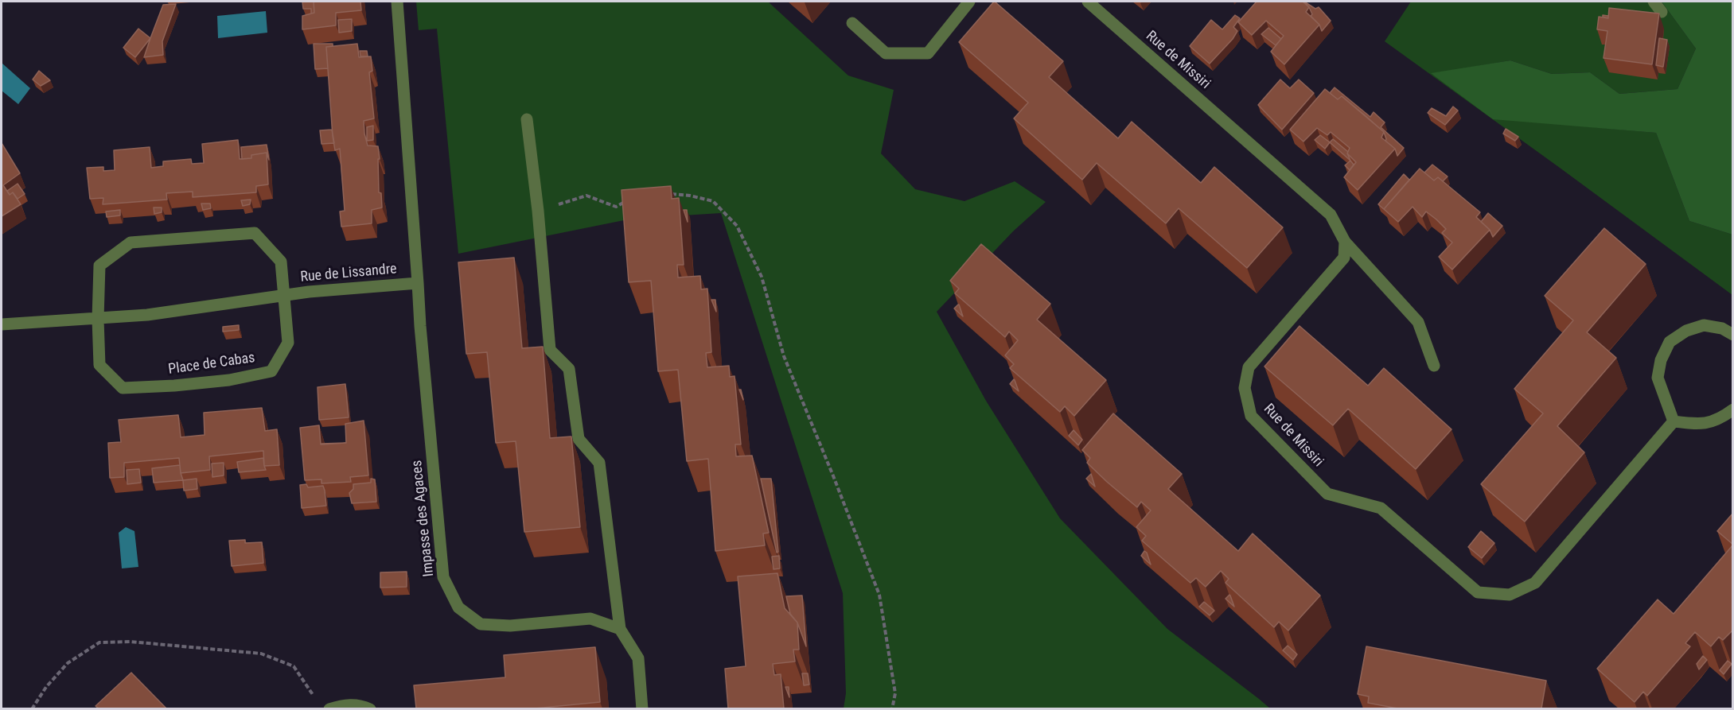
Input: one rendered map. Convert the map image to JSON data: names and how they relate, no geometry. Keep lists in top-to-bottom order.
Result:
{
  "streets": {
    "street": [
      "Rue de Missiri",
      "Rue de Lissandre",
      "Place de Cabas",
      "Impasse des Agaces"
    ]
  },
  "crossings": [
    ["Rue de Lissandre", "Place de Cabas"],
    ["Rue de Lissandre", "Impasse des Agaces"]
  ]
}
